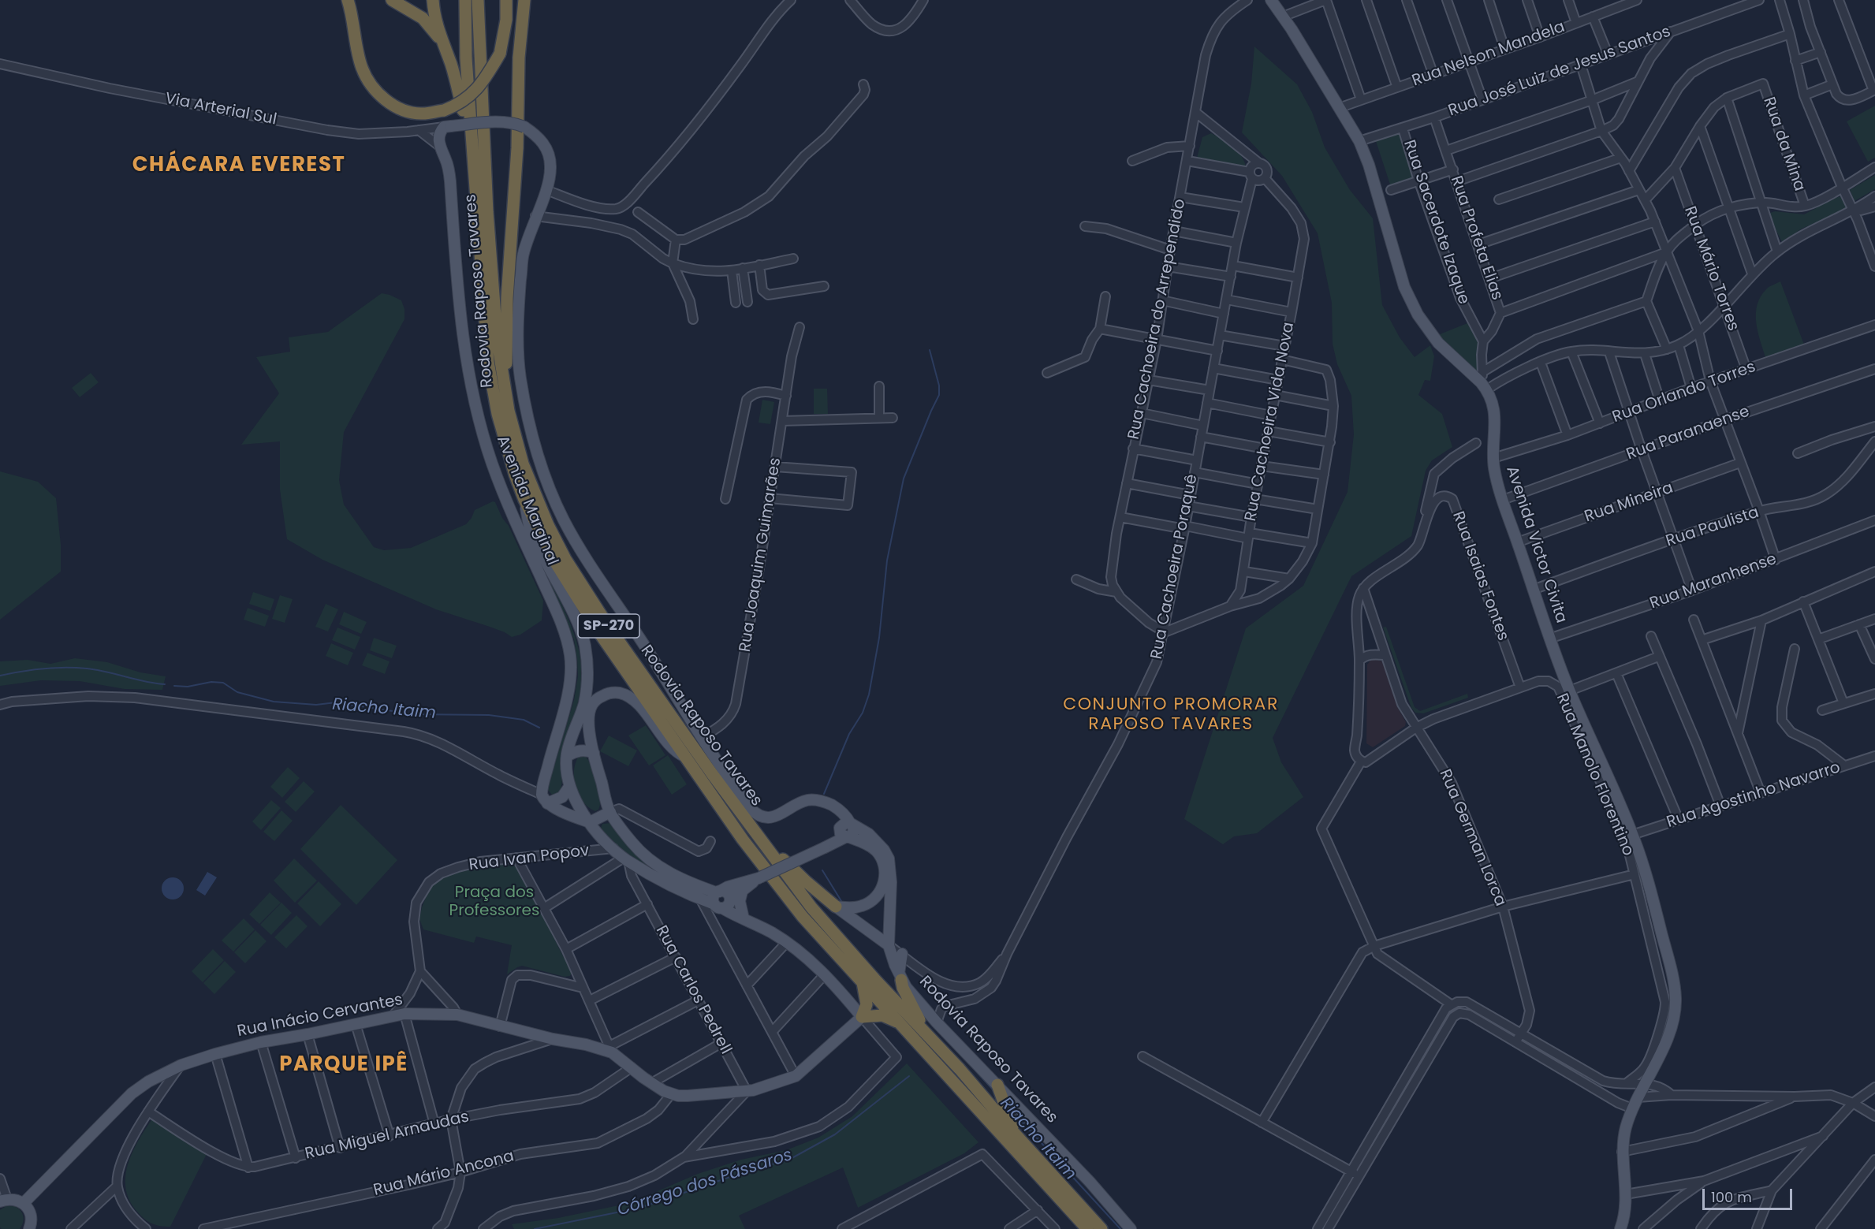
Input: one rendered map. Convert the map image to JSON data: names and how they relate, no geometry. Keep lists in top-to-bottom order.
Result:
{
  "streets": {
    "highway": ["Rodovia Raposo Tavares", "SP-270"],
    "main road": ["Avenida Marginal", "Avenida Victor Civita", "Rua Inácio Cervantes"],
    "street": [
      "Rua Nelson Mandela",
      "Rua José Luiz de Jesus Santos",
      "Via Arterial Sul",
      "Rua da Mina",
      "Rua Sacerdote Izaque",
      "Rua Profeta Elias",
      "Rua Mário Torres",
      "Rua Cachoeira do Arrependido",
      "Rua Orlando Torres",
      "Rua Cachoeira Vida Nova",
      "Rua Paranaense",
      "Rua Mineira",
      "Rua Paulista",
      "Rua Joaquim Guimarães",
      "Rua Cachoeira Poraquê",
      "Rua Isaias Fontes",
      "Rua Maranhense",
      "Rua Manolo Florentino",
      "Rua Agostinho Navarro",
      "Rua German Lorca",
      "Rua Ivan Popov",
      "Rua Carlos Pedrell",
      "Rua Miguel Arnaudas",
      "Rua Mário Ancona"
    ]
  },
  "crossings": [
    ["Rua Nelson Mandela", "Avenida Victor Civita"],
    ["Rua José Luiz de Jesus Santos", "Rua Sacerdote Izaque"],
    ["Rua José Luiz de Jesus Santos", "Rua Profeta Elias"],
    ["Rua José Luiz de Jesus Santos", "Avenida Victor Civita"],
    ["Via Arterial Sul", "Rodovia Raposo Tavares"],
    ["Rua Sacerdote Izaque", "Rua Profeta Elias"],
    ["Rua Mário Torres", "Rua Orlando Torres"],
    ["Rodovia Raposo Tavares", "Avenida Marginal"],
    ["Rodovia Raposo Tavares", "Rua Joaquim Guimarães"],
    ["Rodovia Raposo Tavares", "Rua Cachoeira Poraquê"],
    ["Rua Orlando Torres", "Avenida Victor Civita"],
    ["Rua Cachoeira Vida Nova", "Rua Cachoeira Poraquê"],
    ["Rua Paranaense", "Avenida Victor Civita"],
    ["Avenida Marginal", "Rua Ivan Popov"],
    ["Avenida Marginal", "Rua Carlos Pedrell"],
    ["Rua Mineira", "Avenida Victor Civita"],
    ["Rua Paulista", "Avenida Victor Civita"],
    ["Avenida Victor Civita", "Rua Maranhense"],
    ["Avenida Victor Civita", "Rua Agostinho Navarro"],
    ["Rua Isaias Fontes", "Rua Manolo Florentino"],
    ["Rua Isaias Fontes", "Rua German Lorca"],
    ["Rua Manolo Florentino", "Rua German Lorca"],
    ["Rua Carlos Pedrell", "Rua Inácio Cervantes"],
    ["Rua Inácio Cervantes", "Rua Miguel Arnaudas"],
    ["Rua Inácio Cervantes", "Rua Mário Ancona"]
  ],
  "districts": ["CHÁCARA EVEREST", "CONJUNTO PROMORAR RAPOSO TAVARES", "PARQUE IPÊ"],
  "water": ["Riacho Itaim", "Córrego dos Pássaros"],
  "parks": ["Praça dos Professores"],
  "scale_bar": "100 m"
}
